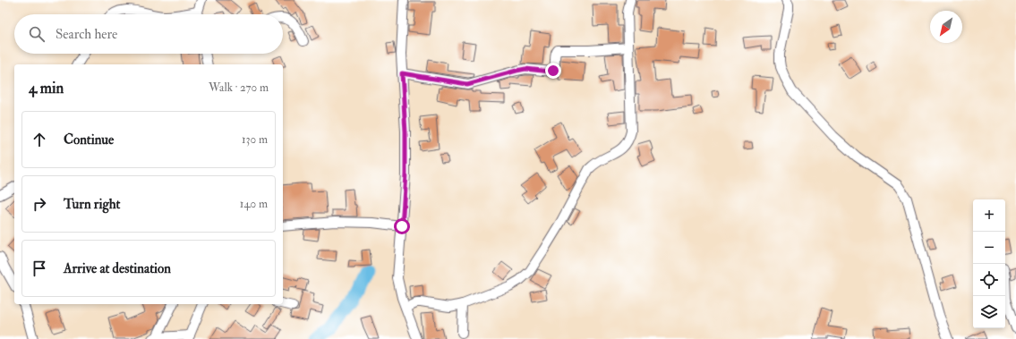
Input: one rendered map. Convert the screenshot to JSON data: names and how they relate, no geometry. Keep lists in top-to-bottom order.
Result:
{
  "north": "bottom left",
  "page": {
    "search": "Search here",
    "heading": ["4 min", "Walk · 270 m"],
    "list": [
      ["Continue", "130 m"],
      ["Turn right", "140 m"],
      "Arrive at destination"
    ],
    "map_buttons": ["+", "−"]
  }
}
